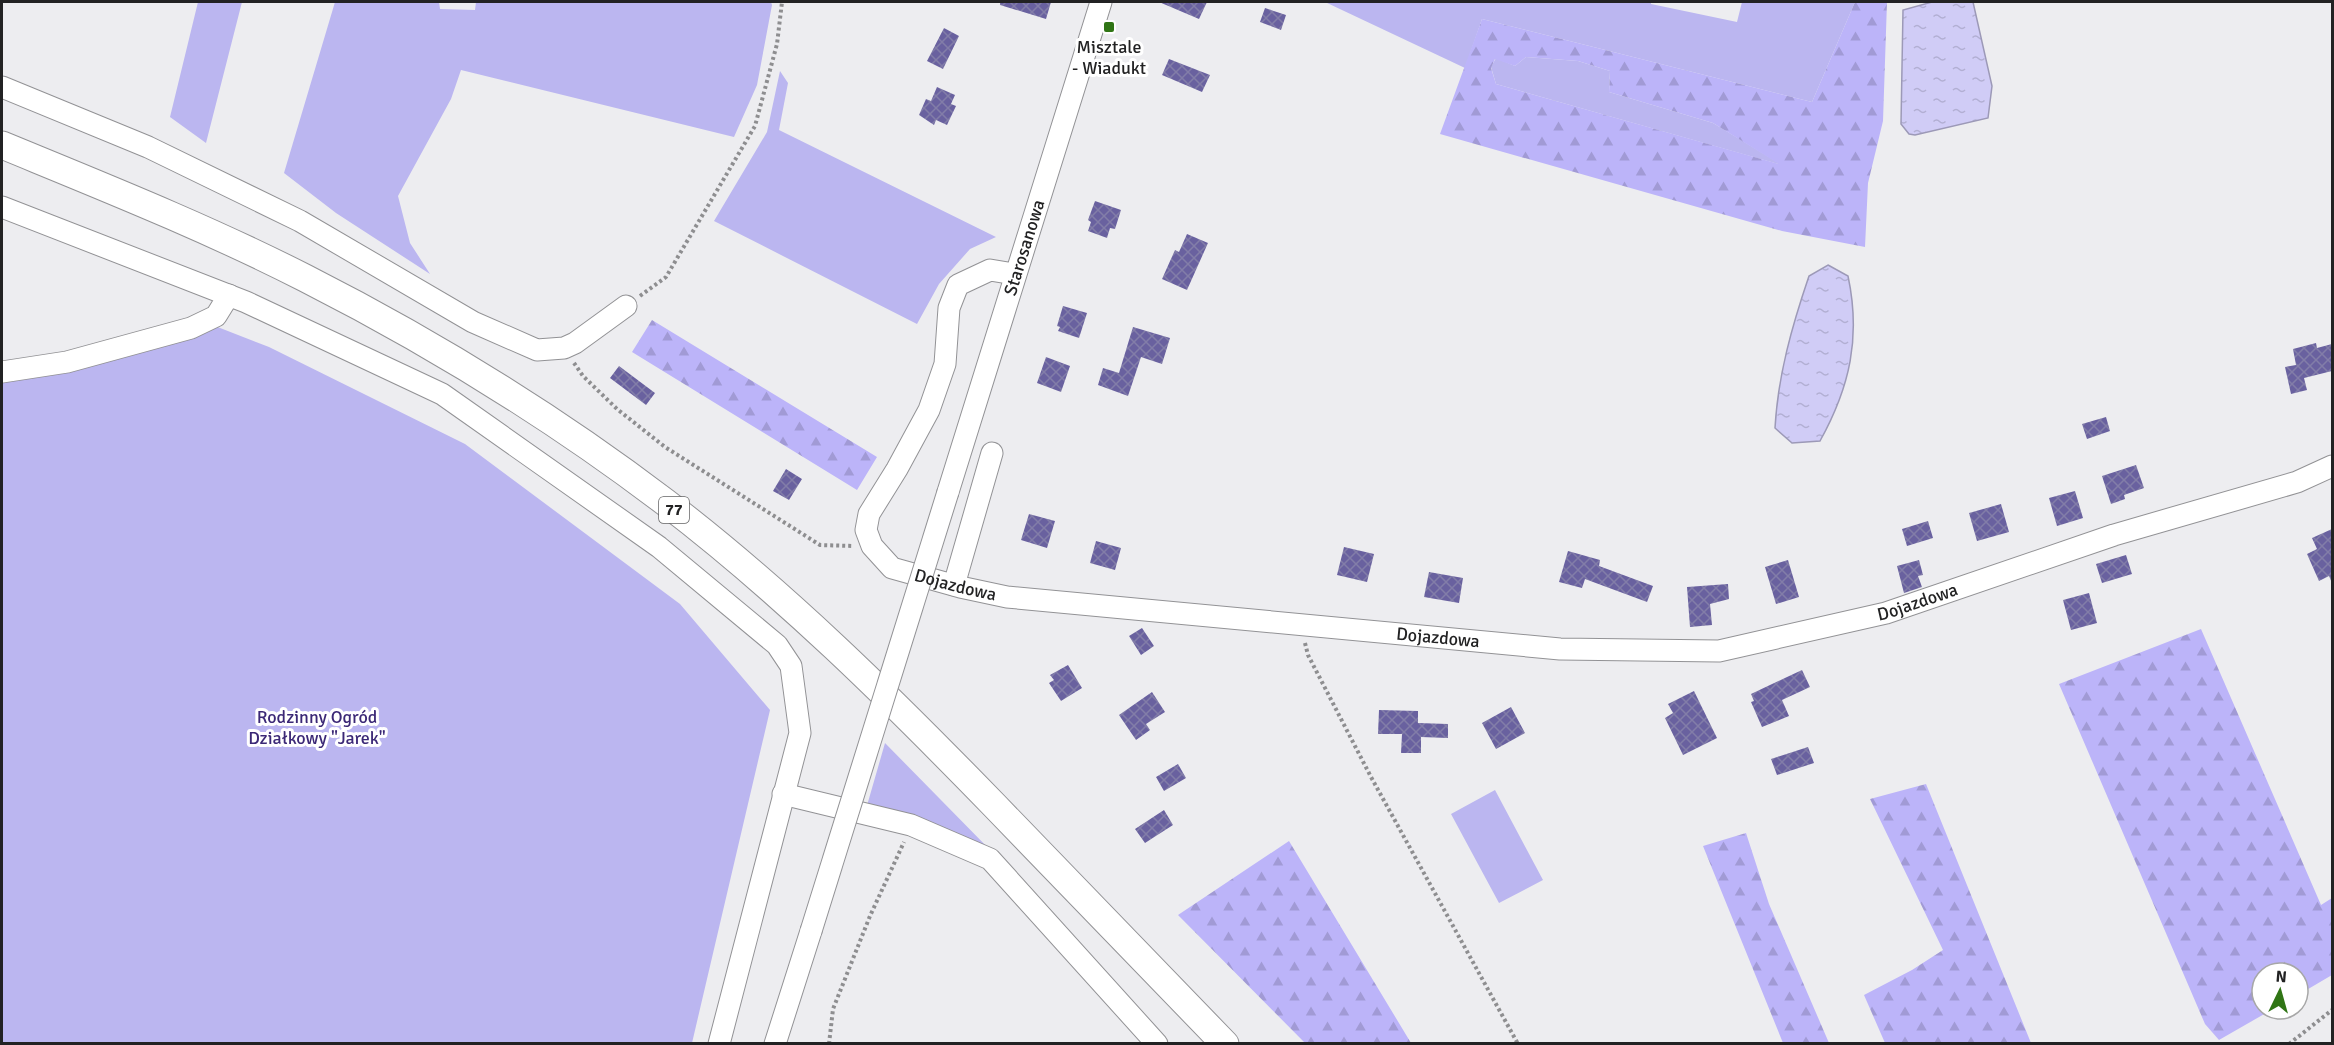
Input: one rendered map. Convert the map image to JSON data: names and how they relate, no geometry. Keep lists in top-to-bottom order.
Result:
{
  "streets": {
    "main road": ["77"],
    "street": ["Starosanowa", "Dojazdowa"]
  },
  "parks": ["Rodzinny Ogród Działkowy \"Jarek\""],
  "places": {
    "transit": ["Misztale - Wiadukt"]
  },
  "north": "top"
}
